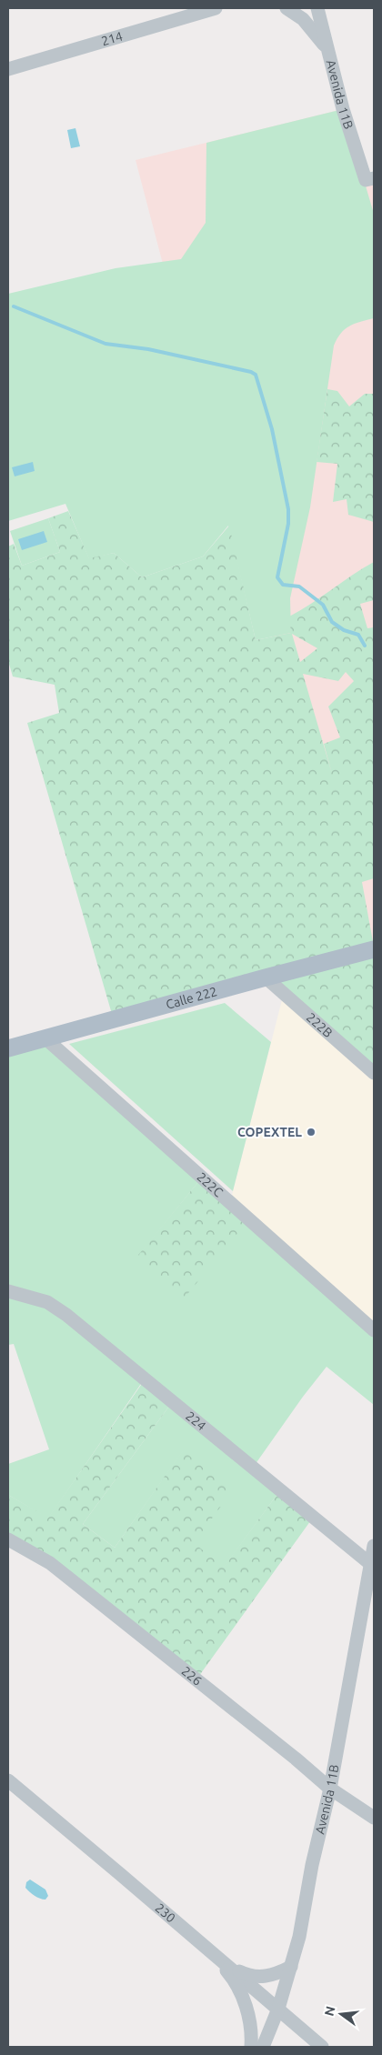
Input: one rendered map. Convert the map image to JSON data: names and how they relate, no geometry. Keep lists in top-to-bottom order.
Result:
{
  "streets": {
    "main road": ["Calle 222"],
    "street": [
      "214",
      "Avenida 11B",
      "222B",
      "222C",
      "224",
      "226",
      "230"
    ]
  },
  "crossings": [
    ["Avenida 11B", "224"],
    ["Avenida 11B", "226"],
    ["Avenida 11B", "230"],
    ["Calle 222", "222B"],
    ["Calle 222", "222C"]
  ],
  "places": ["COPEXTEL"],
  "north": "left"
}
